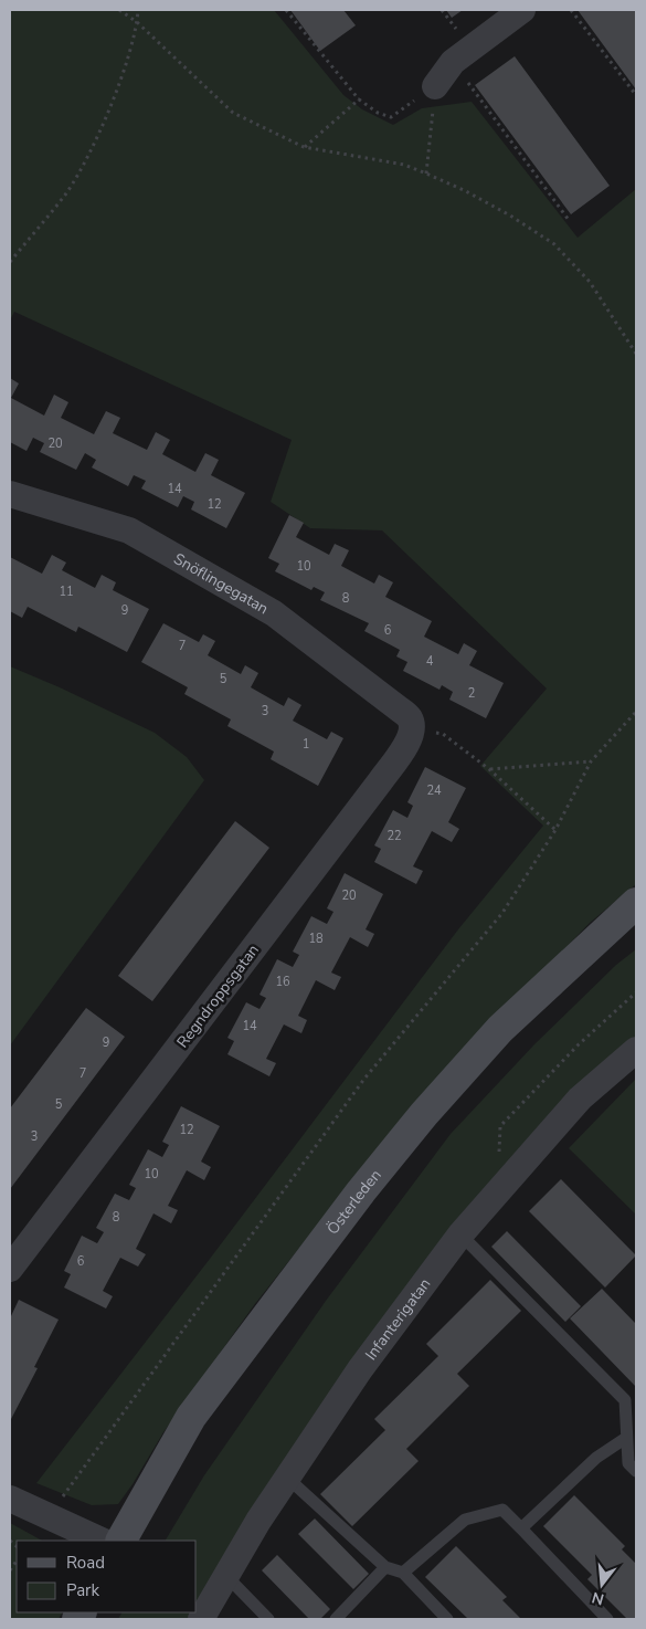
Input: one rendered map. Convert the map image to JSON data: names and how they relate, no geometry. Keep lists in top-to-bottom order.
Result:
{
  "streets": {
    "main road": ["Österleden"],
    "street": ["Snöflingegatan", "Regndroppsgatan", "Infanterigatan"]
  },
  "crossings": [
    ["Snöflingegatan", "Regndroppsgatan"]
  ],
  "house_numbers": [
    "20",
    "14",
    "12",
    "10",
    "11",
    "8",
    "9",
    "6",
    "7",
    "4",
    "5",
    "2",
    "3",
    "1",
    "24",
    "22",
    "20",
    "18",
    "16",
    "14",
    "9",
    "7",
    "5",
    "12",
    "3",
    "10",
    "8",
    "6"
  ],
  "legend": ["Road", "Park"],
  "north": "bottom"
}
